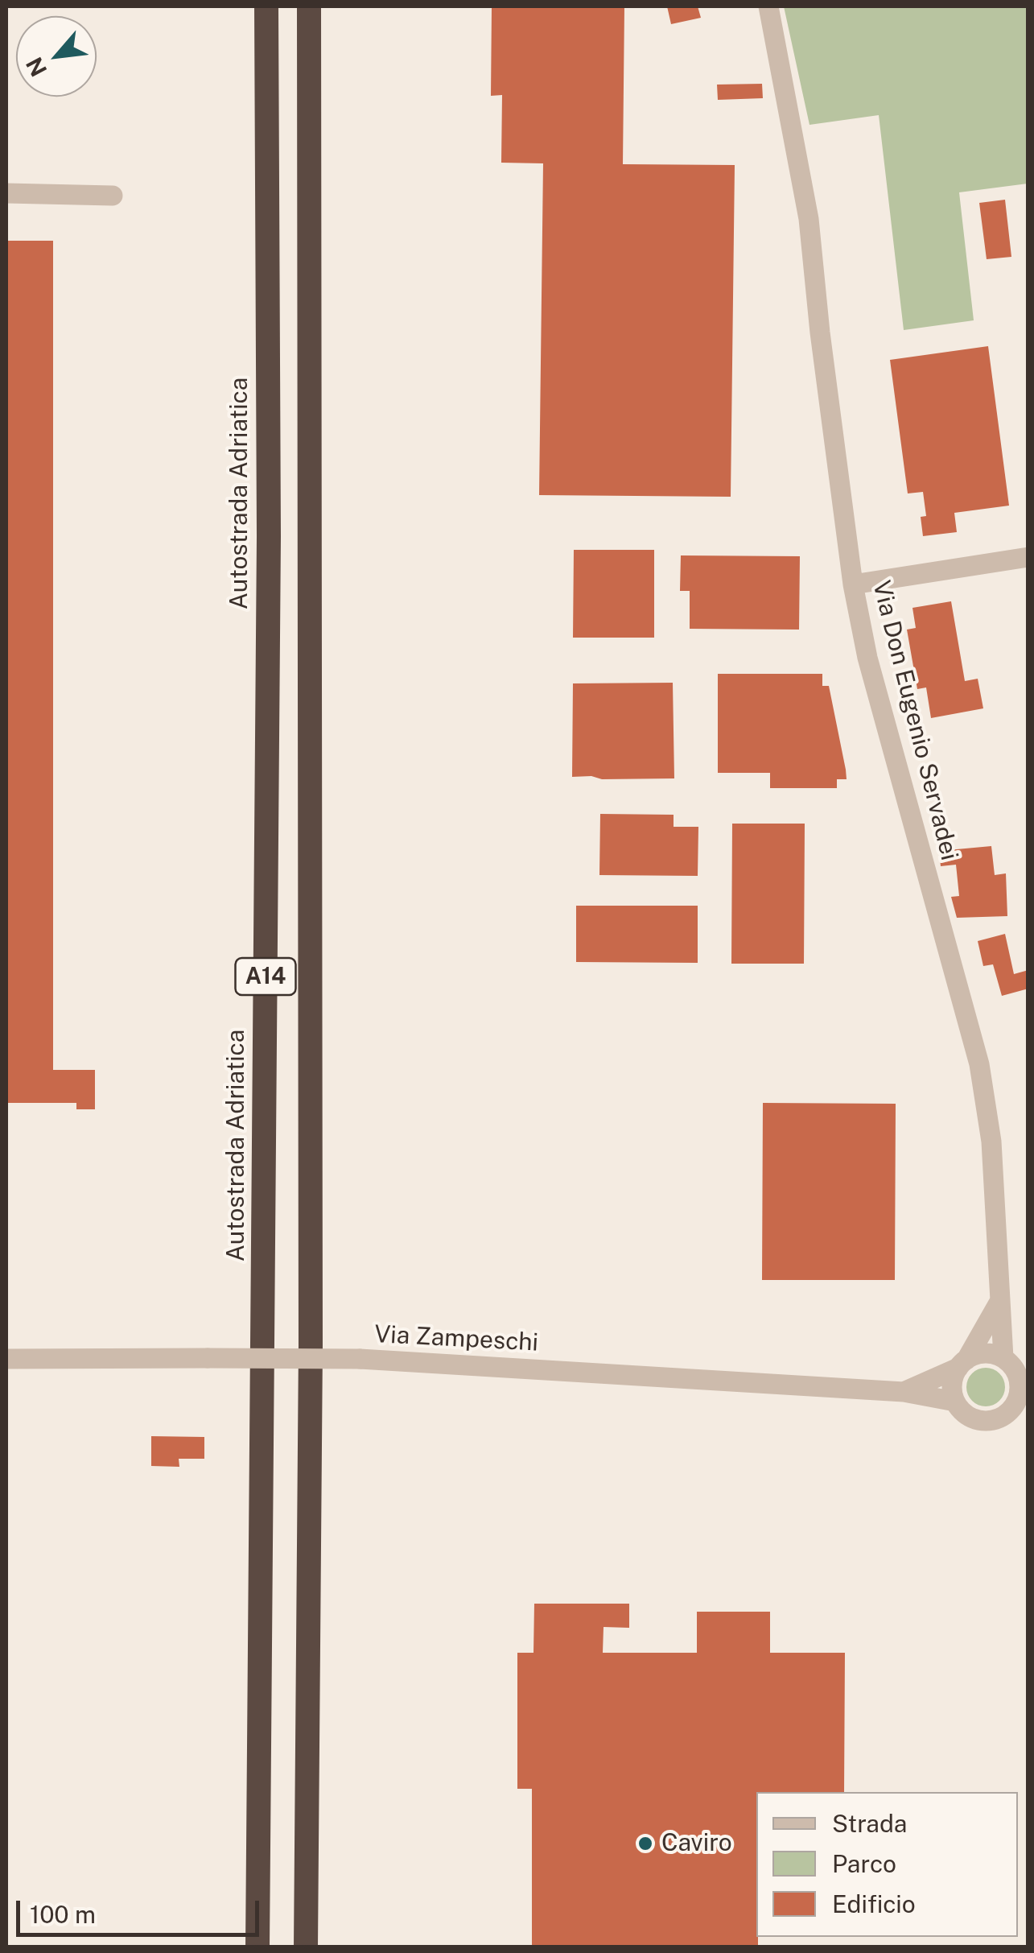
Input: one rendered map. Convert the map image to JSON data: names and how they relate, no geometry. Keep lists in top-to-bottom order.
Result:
{
  "streets": {
    "highway": ["Autostrada Adriatica", "A14"],
    "street": ["Via Don Eugenio Servadei", "Via Zampeschi"]
  },
  "crossings": [
    ["Via Don Eugenio Servadei", "Via Zampeschi"]
  ],
  "places": ["Caviro"],
  "legend": ["Strada", "Parco", "Edificio"],
  "scale_bar": "100 m",
  "north": "bottom left"
}
